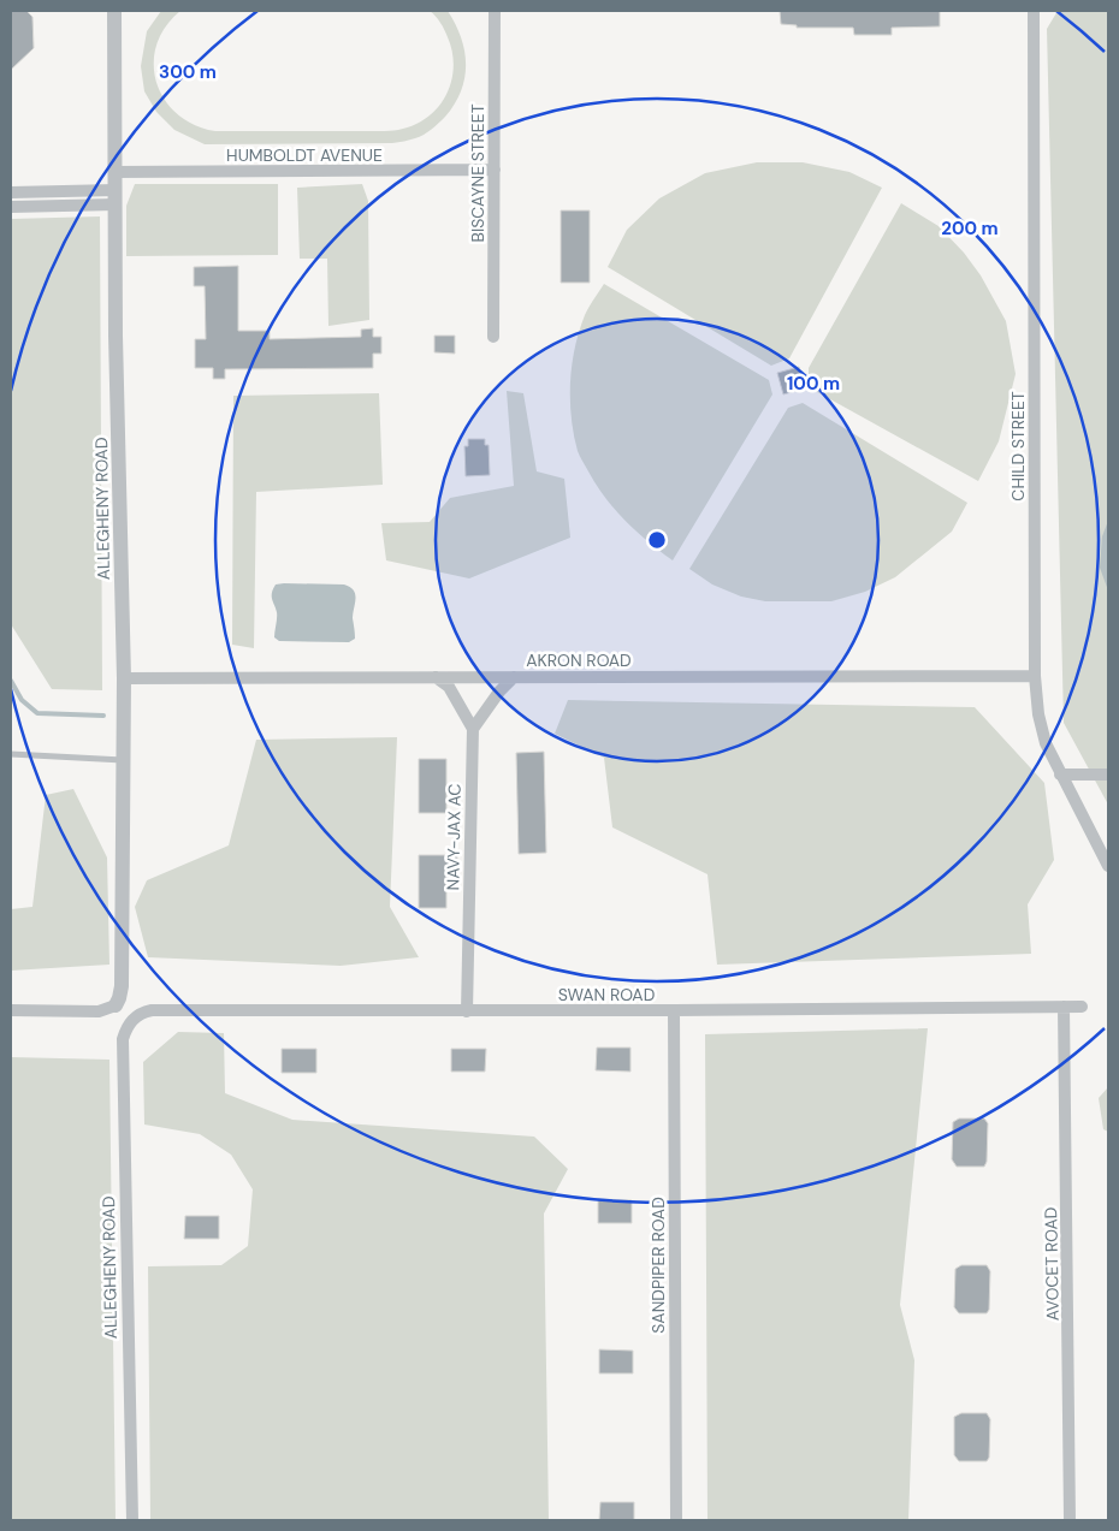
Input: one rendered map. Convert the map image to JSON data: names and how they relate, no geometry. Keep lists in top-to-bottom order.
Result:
{
  "streets": {
    "street": [
      "HUMBOLDT AVENUE",
      "BISCAYNE STREET",
      "CHILD STREET",
      "ALLEGHENY ROAD",
      "AKRON ROAD",
      "NAVY-JAX AC",
      "SWAN ROAD",
      "AVOCET ROAD",
      "SANDPIPER ROAD"
    ]
  },
  "crossings": [
    ["HUMBOLDT AVENUE", "BISCAYNE STREET"],
    ["HUMBOLDT AVENUE", "ALLEGHENY ROAD"],
    ["CHILD STREET", "AKRON ROAD"],
    ["ALLEGHENY ROAD", "AKRON ROAD"],
    ["ALLEGHENY ROAD", "SWAN ROAD"],
    ["AKRON ROAD", "NAVY-JAX AC"],
    ["NAVY-JAX AC", "SWAN ROAD"],
    ["SWAN ROAD", "AVOCET ROAD"],
    ["SWAN ROAD", "SANDPIPER ROAD"]
  ],
  "rings": ["300 m", "200 m", "100 m"]
}
